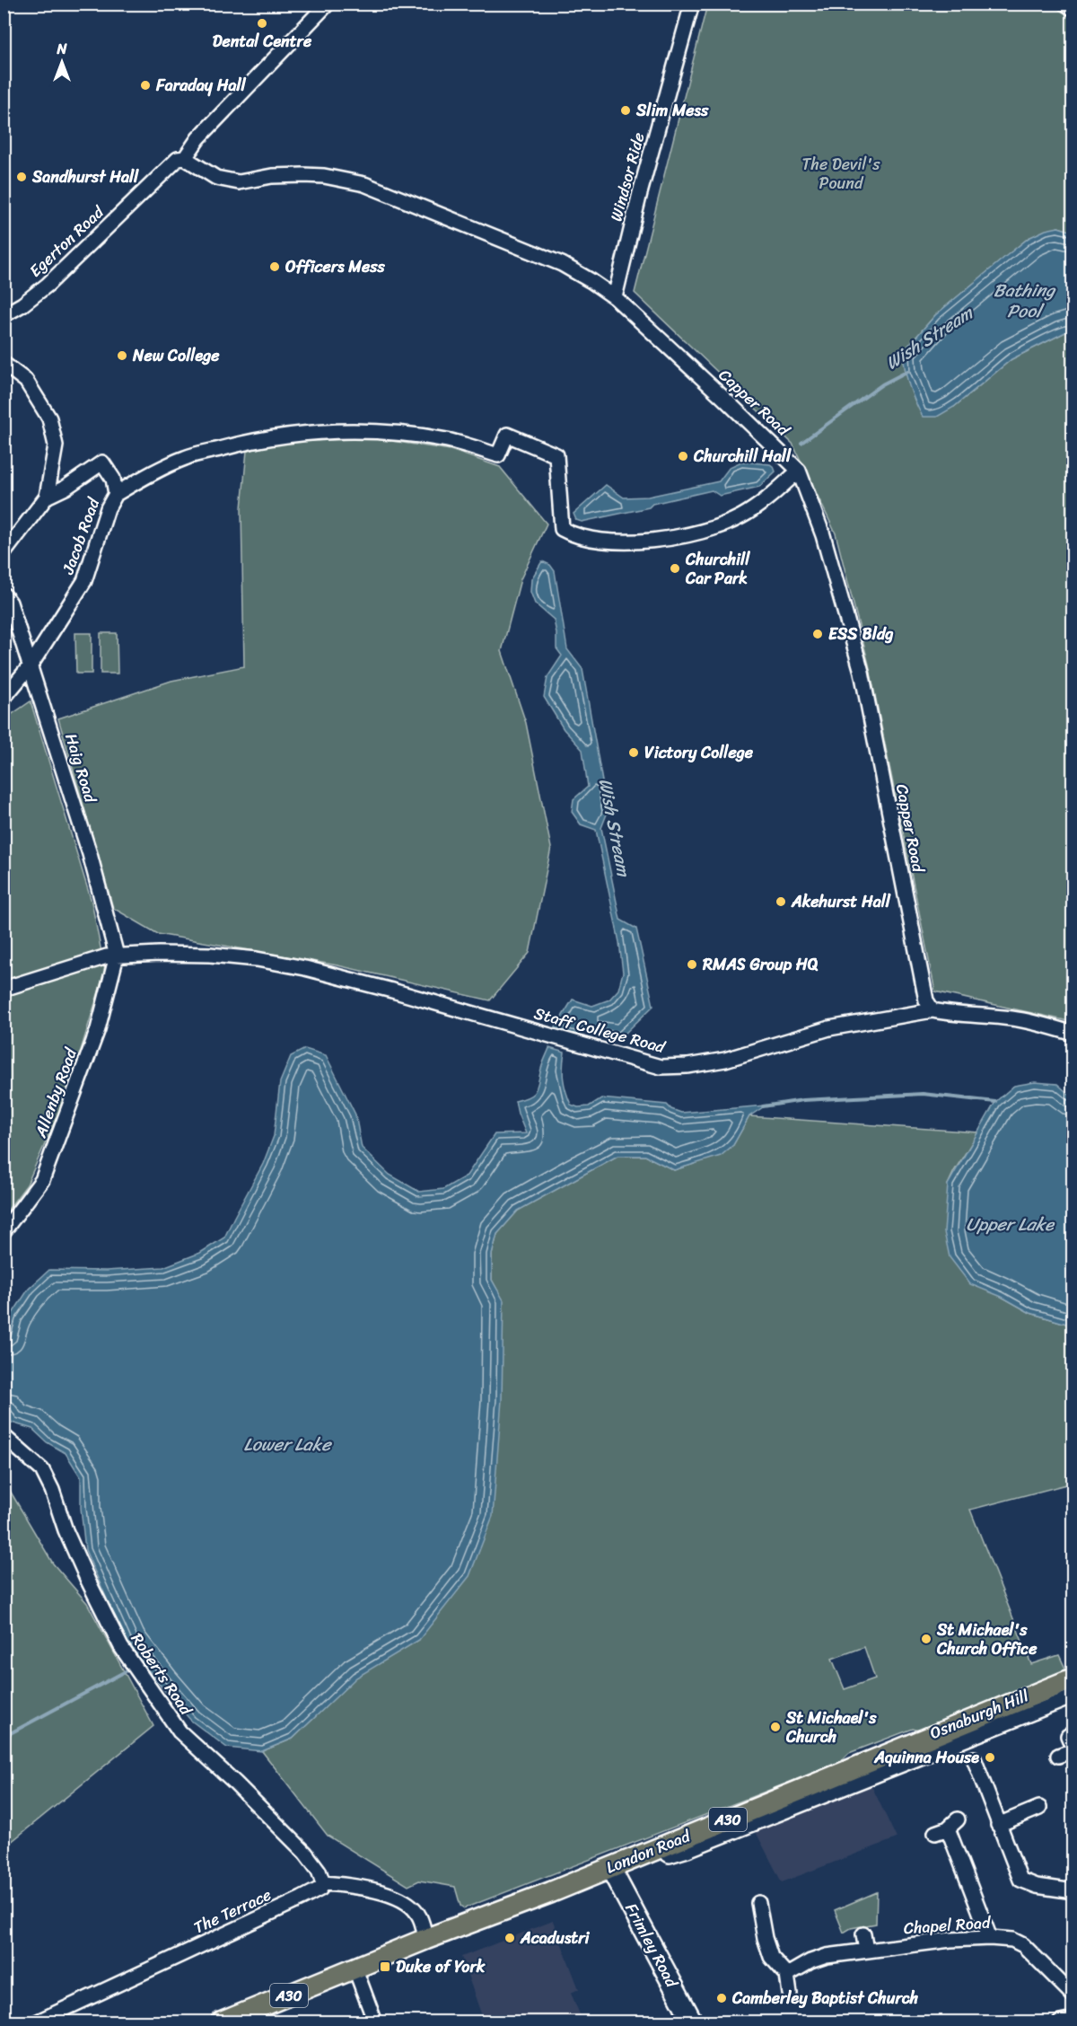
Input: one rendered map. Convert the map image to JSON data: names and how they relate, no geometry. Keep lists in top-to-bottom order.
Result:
{
  "streets": {
    "main road": ["A30", "London Road", "Frimley Road"],
    "street": [
      "Windsor Ride",
      "Egerton Road",
      "Capper Road",
      "Jacob Road",
      "Haig Road",
      "Staff College Road",
      "Allenby Road",
      "Roberts Road",
      "Osnaburgh Hill",
      "The Terrace",
      "Chapel Road"
    ]
  },
  "crossings": [
    ["Windsor Ride", "Capper Road"],
    ["Egerton Road", "Capper Road"],
    ["Capper Road", "Staff College Road"],
    ["Jacob Road", "Haig Road"],
    ["Haig Road", "Staff College Road"],
    ["Haig Road", "Allenby Road"],
    ["Staff College Road", "Allenby Road"],
    ["Roberts Road", "The Terrace"],
    ["Osnaburgh Hill", "London Road"],
    ["London Road", "Frimley Road"]
  ],
  "water": [
    "Bathing Pool",
    "Wish Stream",
    "Upper Lake",
    "Lower Lake"
  ],
  "parks": ["The Devil's Pound"],
  "places": {
    "other": [
      "Dental Centre",
      "Faraday Hall",
      "Slim Mess",
      "Sandhurst Hall",
      "Officers Mess",
      "New College",
      "Churchill Hall",
      "Churchill Car Park",
      "ESS Bldg",
      "Victory College",
      "Akehurst Hall",
      "RMAS Group HQ",
      "St Michael's Church Office",
      "St Michael's Church",
      "Aquinna House",
      "Acadustri",
      "Camberley Baptist Church"
    ],
    "transit": ["Duke of York"]
  },
  "north": "top"
}
